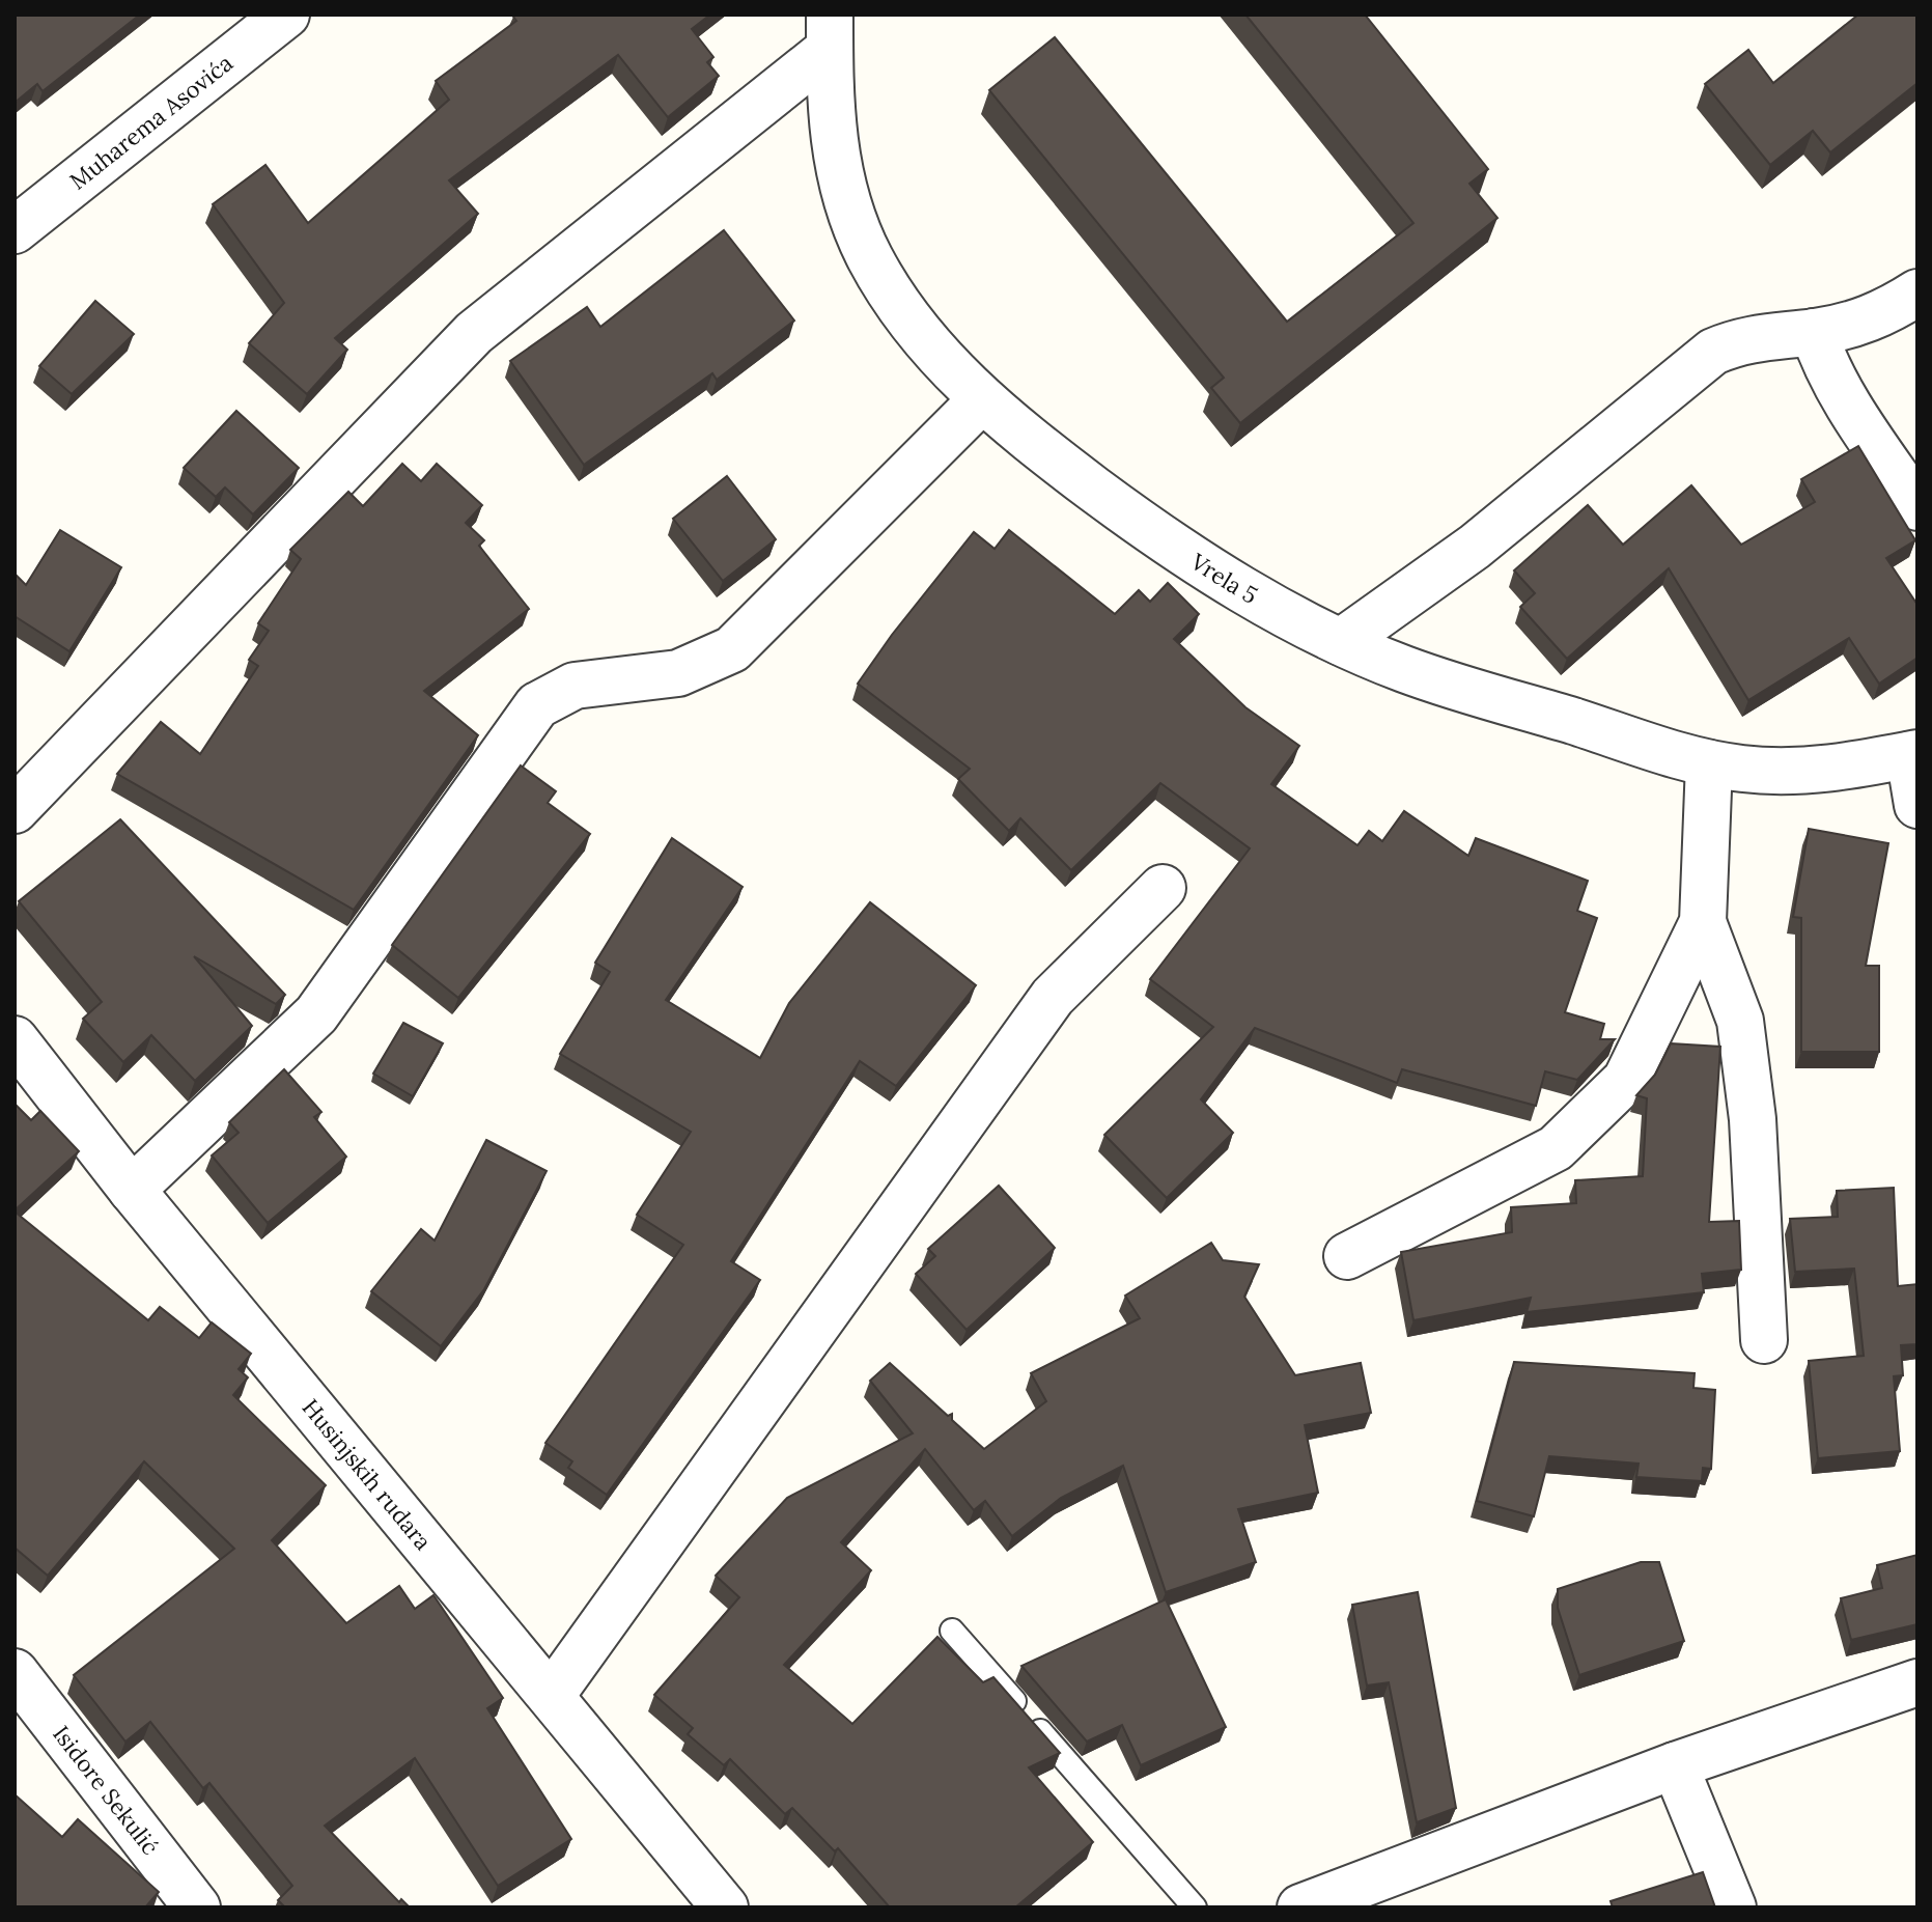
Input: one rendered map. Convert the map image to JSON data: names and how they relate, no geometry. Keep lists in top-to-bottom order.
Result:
{
  "streets": {
    "street": [
      "Muharema Asovića",
      "Vrela 5",
      "Husinjskih rudara",
      "Isidore Sekulić"
    ]
  }
}
